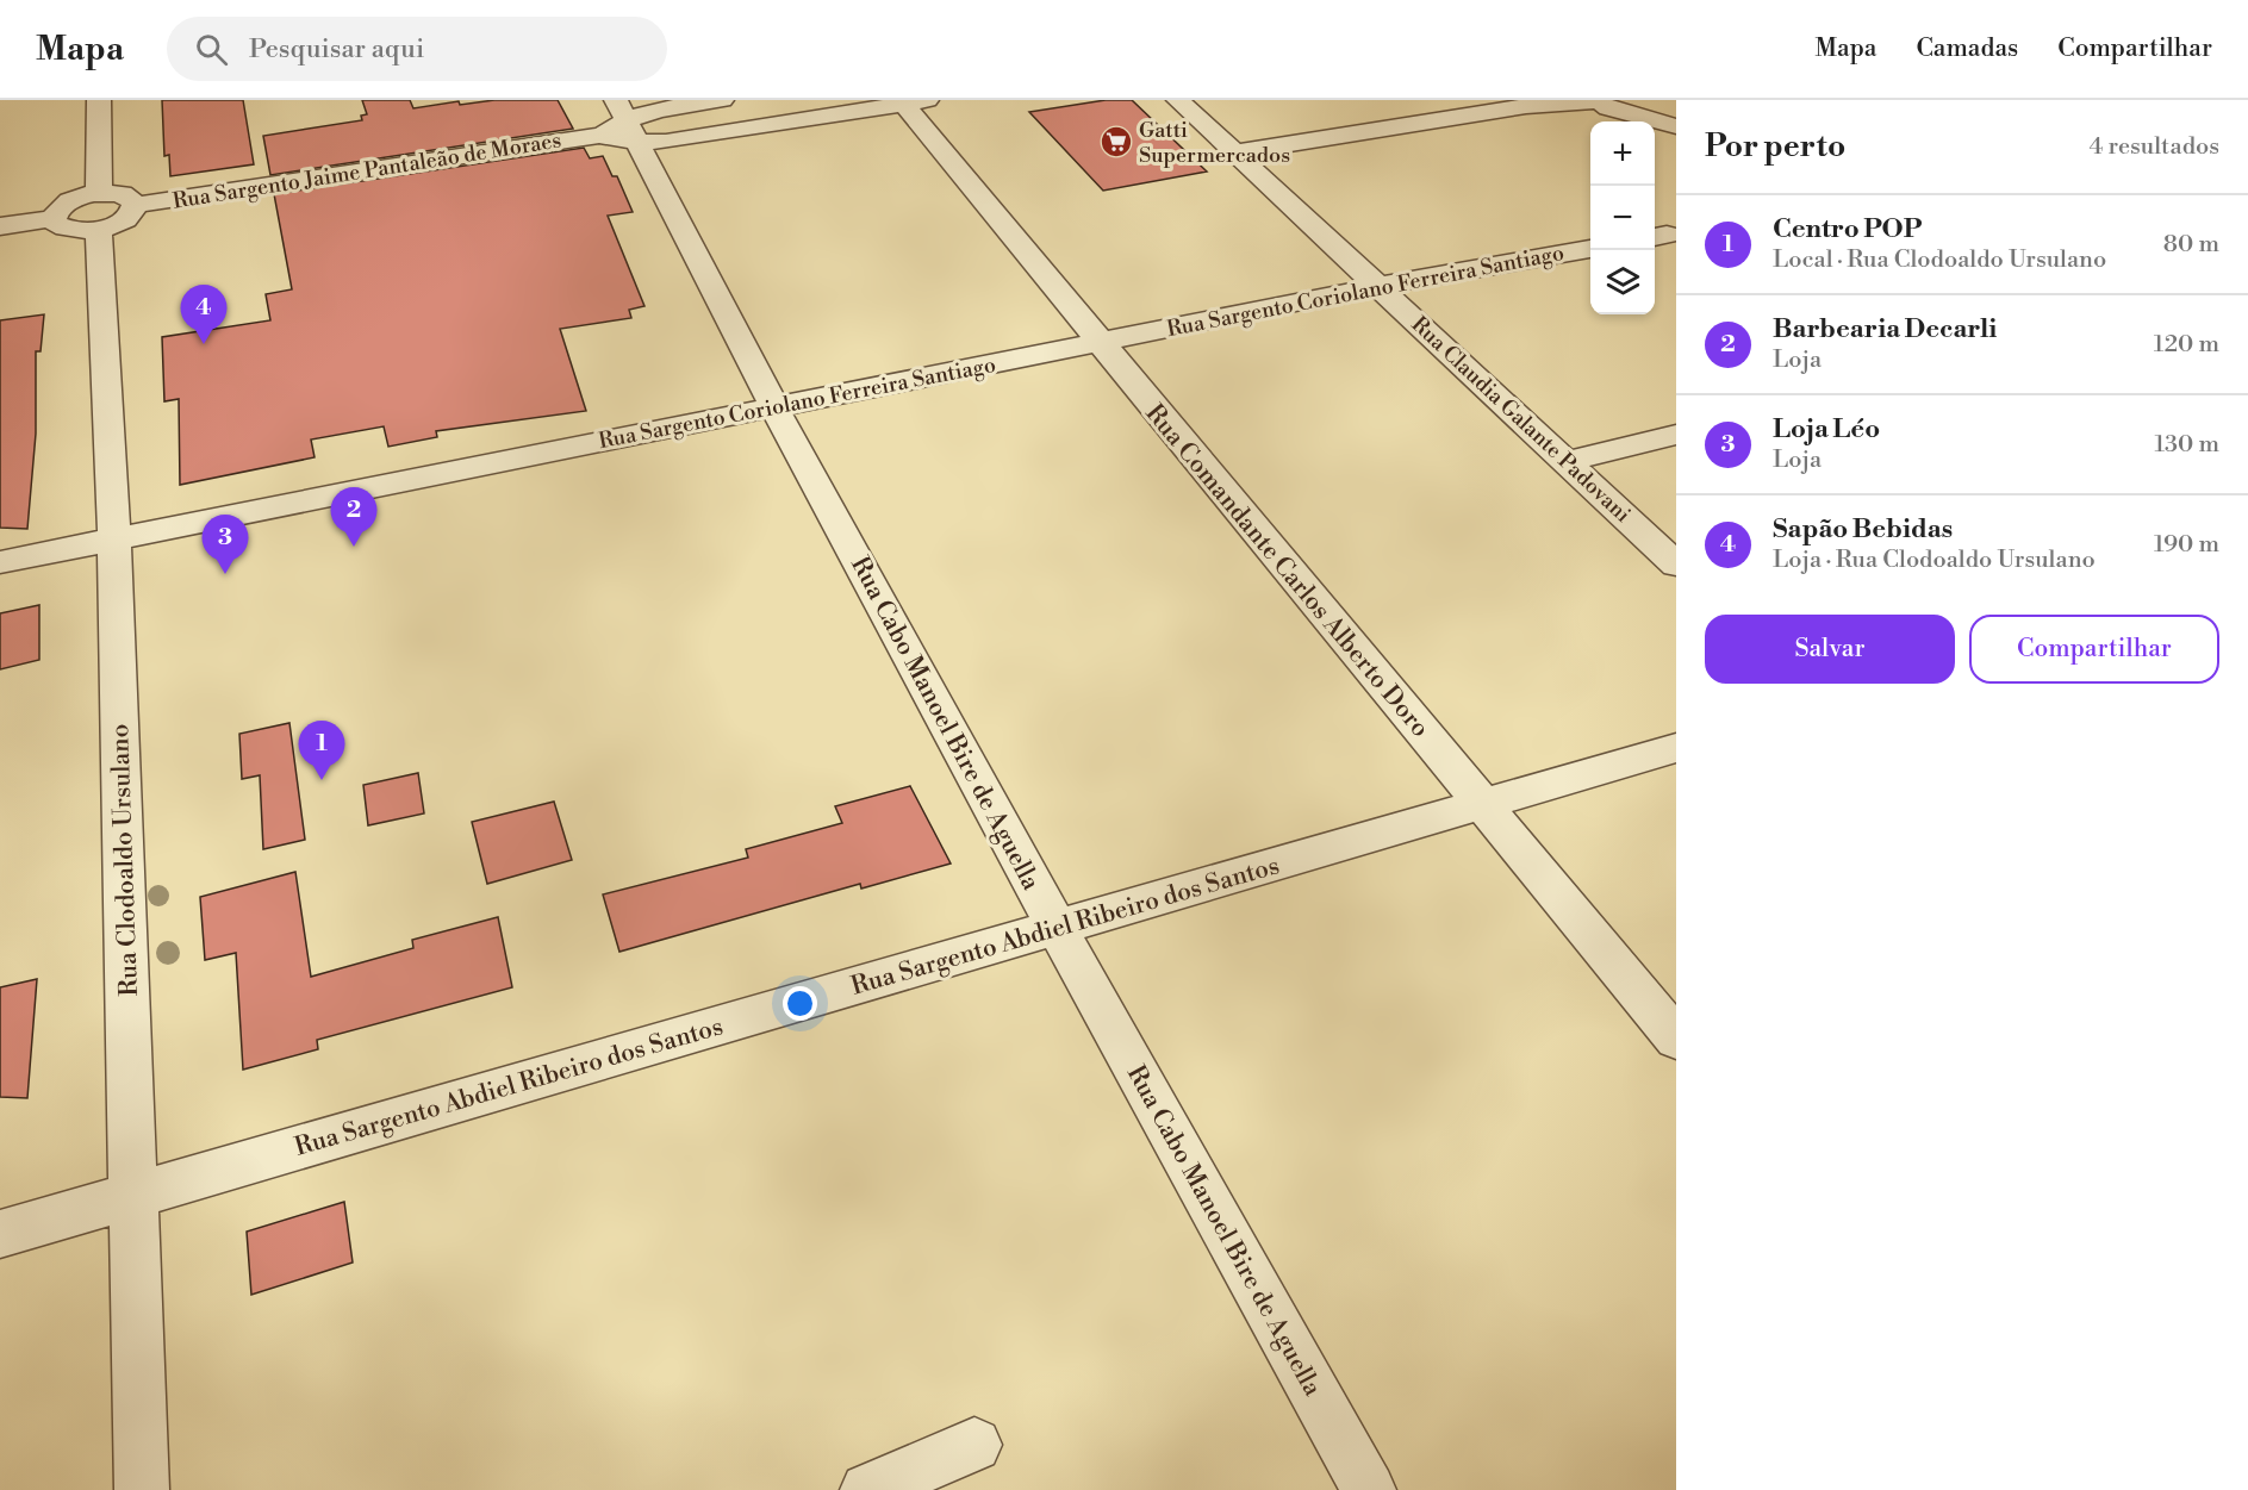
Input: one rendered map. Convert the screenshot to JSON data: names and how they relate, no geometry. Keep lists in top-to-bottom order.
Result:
{
  "streets": {
    "street": [
      "Rua Sargento Jaime Pantaleão de Moraes",
      "Rua Sargento Coriolano Ferreira Santiago",
      "Rua Claudia Galante Padovani",
      "Rua Comandante Carlos Alberto Doro",
      "Rua Cabo Manoel Bire de Aguella",
      "Rua Clodoaldo Ursulano",
      "Rua Sargento Abdiel Ribeiro dos Santos"
    ]
  },
  "crossings": [
    ["Rua Sargento Jaime Pantaleão de Moraes", "Rua Comandante Carlos Alberto Doro"],
    ["Rua Sargento Jaime Pantaleão de Moraes", "Rua Cabo Manoel Bire de Aguella"],
    ["Rua Sargento Coriolano Ferreira Santiago", "Rua Claudia Galante Padovani"],
    ["Rua Sargento Coriolano Ferreira Santiago", "Rua Comandante Carlos Alberto Doro"],
    ["Rua Sargento Coriolano Ferreira Santiago", "Rua Cabo Manoel Bire de Aguella"],
    ["Rua Sargento Coriolano Ferreira Santiago", "Rua Clodoaldo Ursulano"],
    ["Rua Comandante Carlos Alberto Doro", "Rua Sargento Abdiel Ribeiro dos Santos"],
    ["Rua Cabo Manoel Bire de Aguella", "Rua Sargento Abdiel Ribeiro dos Santos"],
    ["Rua Clodoaldo Ursulano", "Rua Sargento Abdiel Ribeiro dos Santos"]
  ],
  "places": {
    "supermarket": ["Gatti Supermercados"]
  },
  "page": {
    "header": "Mapa",
    "search": "Pesquisar aqui",
    "nav": ["Mapa", "Camadas", "Compartilhar"],
    "heading": ["Por perto", "4 resultados"],
    "map_buttons": ["+", "−"],
    "list": [
      {
        "mark": "1",
        "name": "Centro POP",
        "note": "Local · Rua Clodoaldo Ursulano",
        "value": "80 m"
      },
      {
        "mark": "2",
        "name": "Barbearia Decarli",
        "note": "Loja",
        "value": "120 m"
      },
      {
        "mark": "3",
        "name": "Loja Léo",
        "note": "Loja",
        "value": "130 m"
      },
      {
        "mark": "4",
        "name": "Sapão Bebidas",
        "note": "Loja · Rua Clodoaldo Ursulano",
        "value": "190 m"
      }
    ],
    "pins": [
      "4",
      "2",
      "3",
      "1"
    ],
    "buttons": ["Salvar", "Compartilhar"]
  }
}
